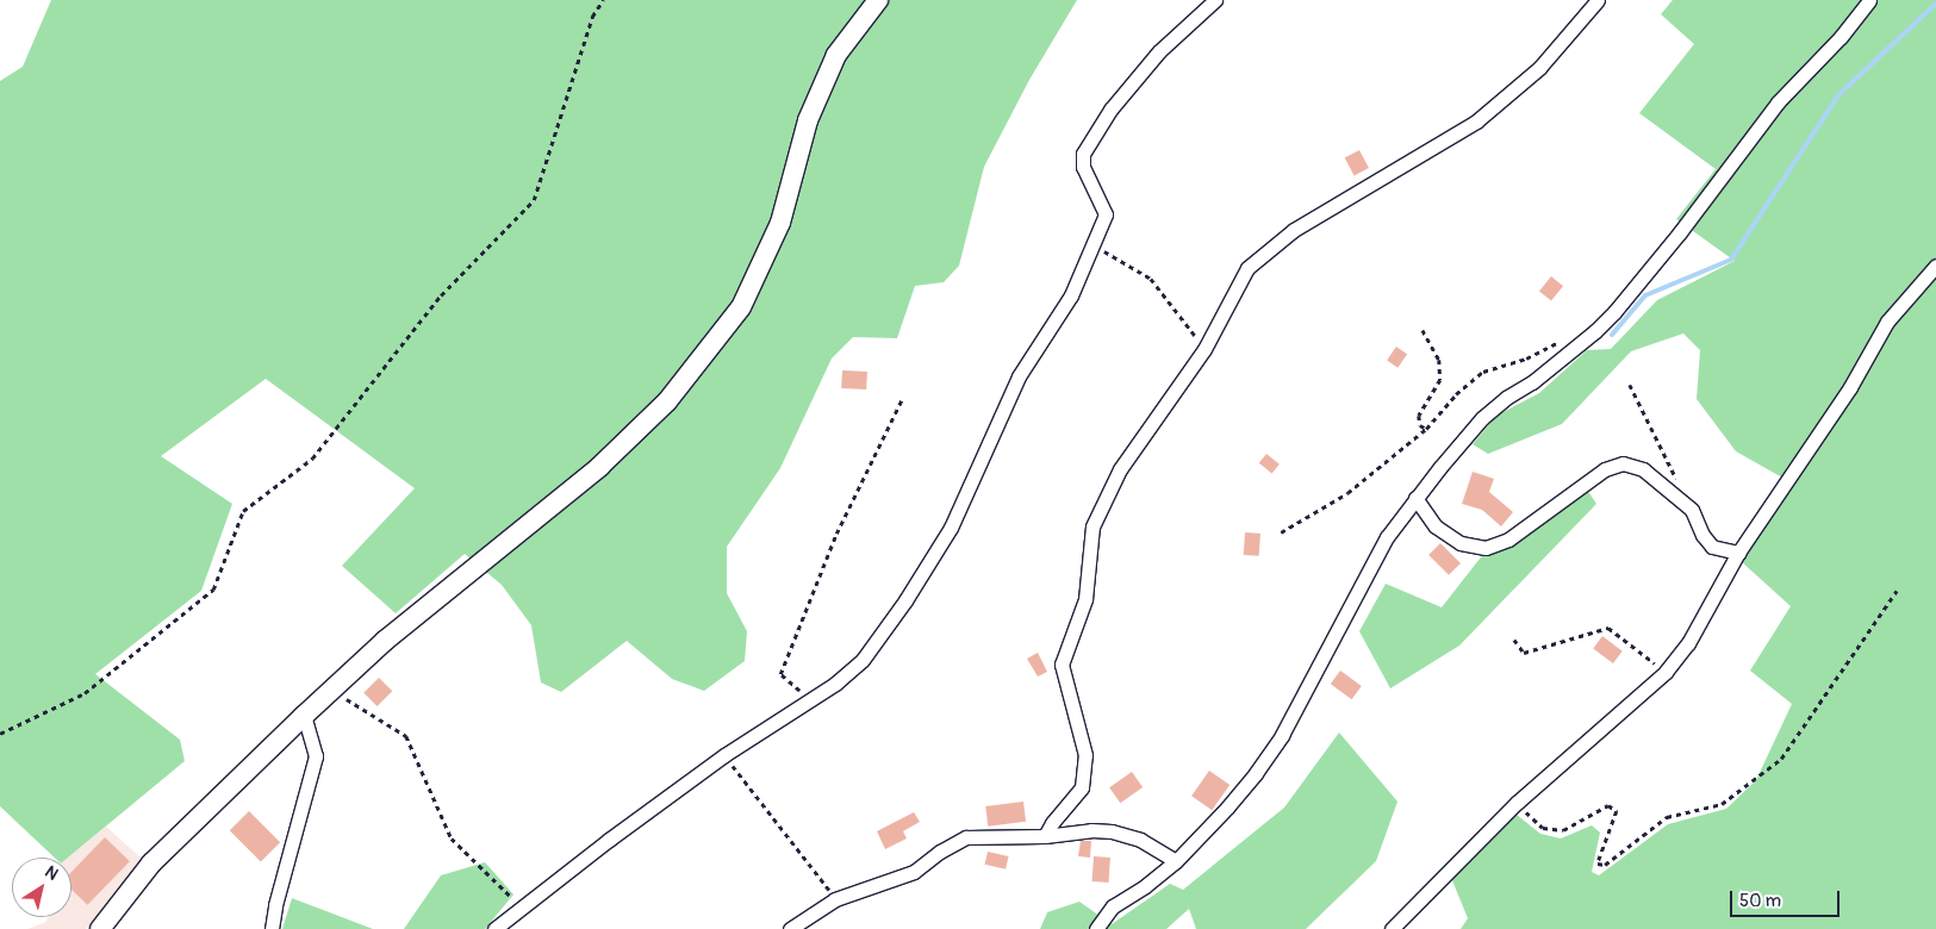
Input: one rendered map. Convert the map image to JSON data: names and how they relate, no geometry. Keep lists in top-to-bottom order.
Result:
{
  "scale_bar": "50 m",
  "north": "top right"
}
